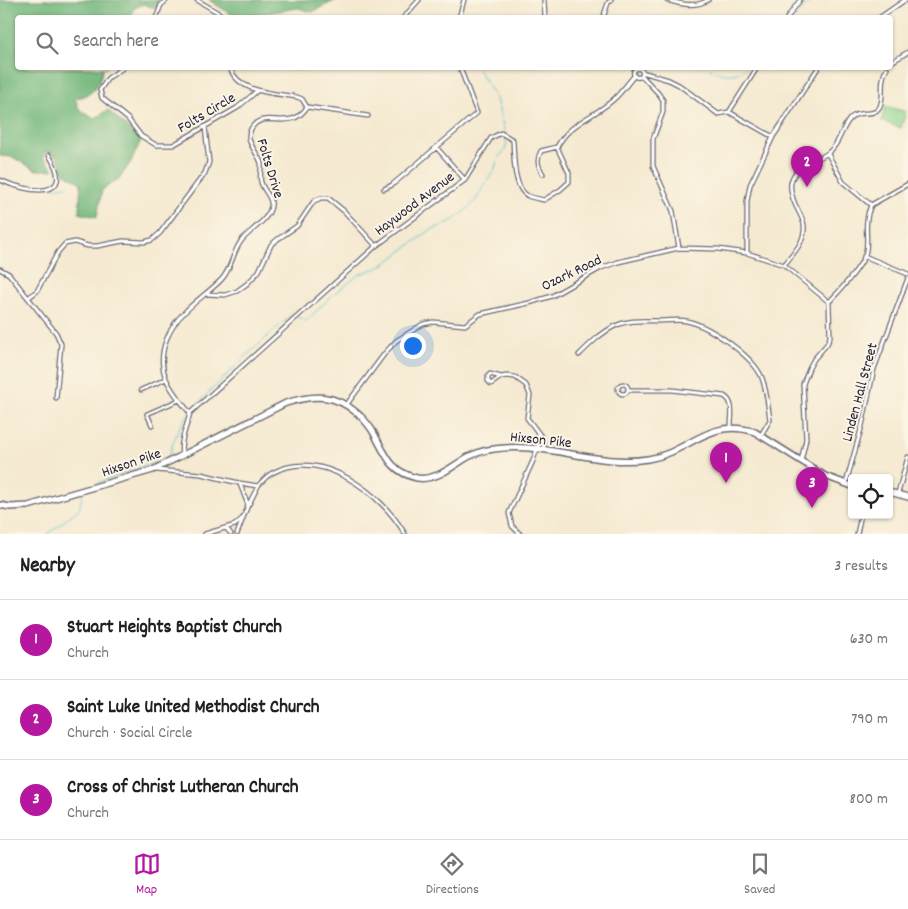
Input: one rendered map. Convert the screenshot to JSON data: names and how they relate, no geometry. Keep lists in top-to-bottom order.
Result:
{
  "streets": {
    "main road": ["Hixson Pike"],
    "street": [
      "Folts Circle",
      "Folts Drive",
      "Haywood Avenue",
      "Ozark Road",
      "Linden Hall Street"
    ]
  },
  "crossings": [
    ["Folts Drive", "Haywood Avenue"],
    ["Ozark Road", "Hixson Pike"]
  ],
  "page": {
    "search": "Search here",
    "pins": ["2", "1", "3"],
    "heading": ["Nearby", "3 results"],
    "list": [
      {
        "mark": "1",
        "name": "Stuart Heights Baptist Church",
        "note": "Church",
        "value": "630 m"
      },
      {
        "mark": "2",
        "name": "Saint Luke United Methodist Church",
        "note": "Church · Social Circle",
        "value": "790 m"
      },
      {
        "mark": "3",
        "name": "Cross of Christ Lutheran Church",
        "note": "Church",
        "value": "800 m"
      }
    ],
    "nav": ["Map", "Directions", "Saved"]
  }
}
